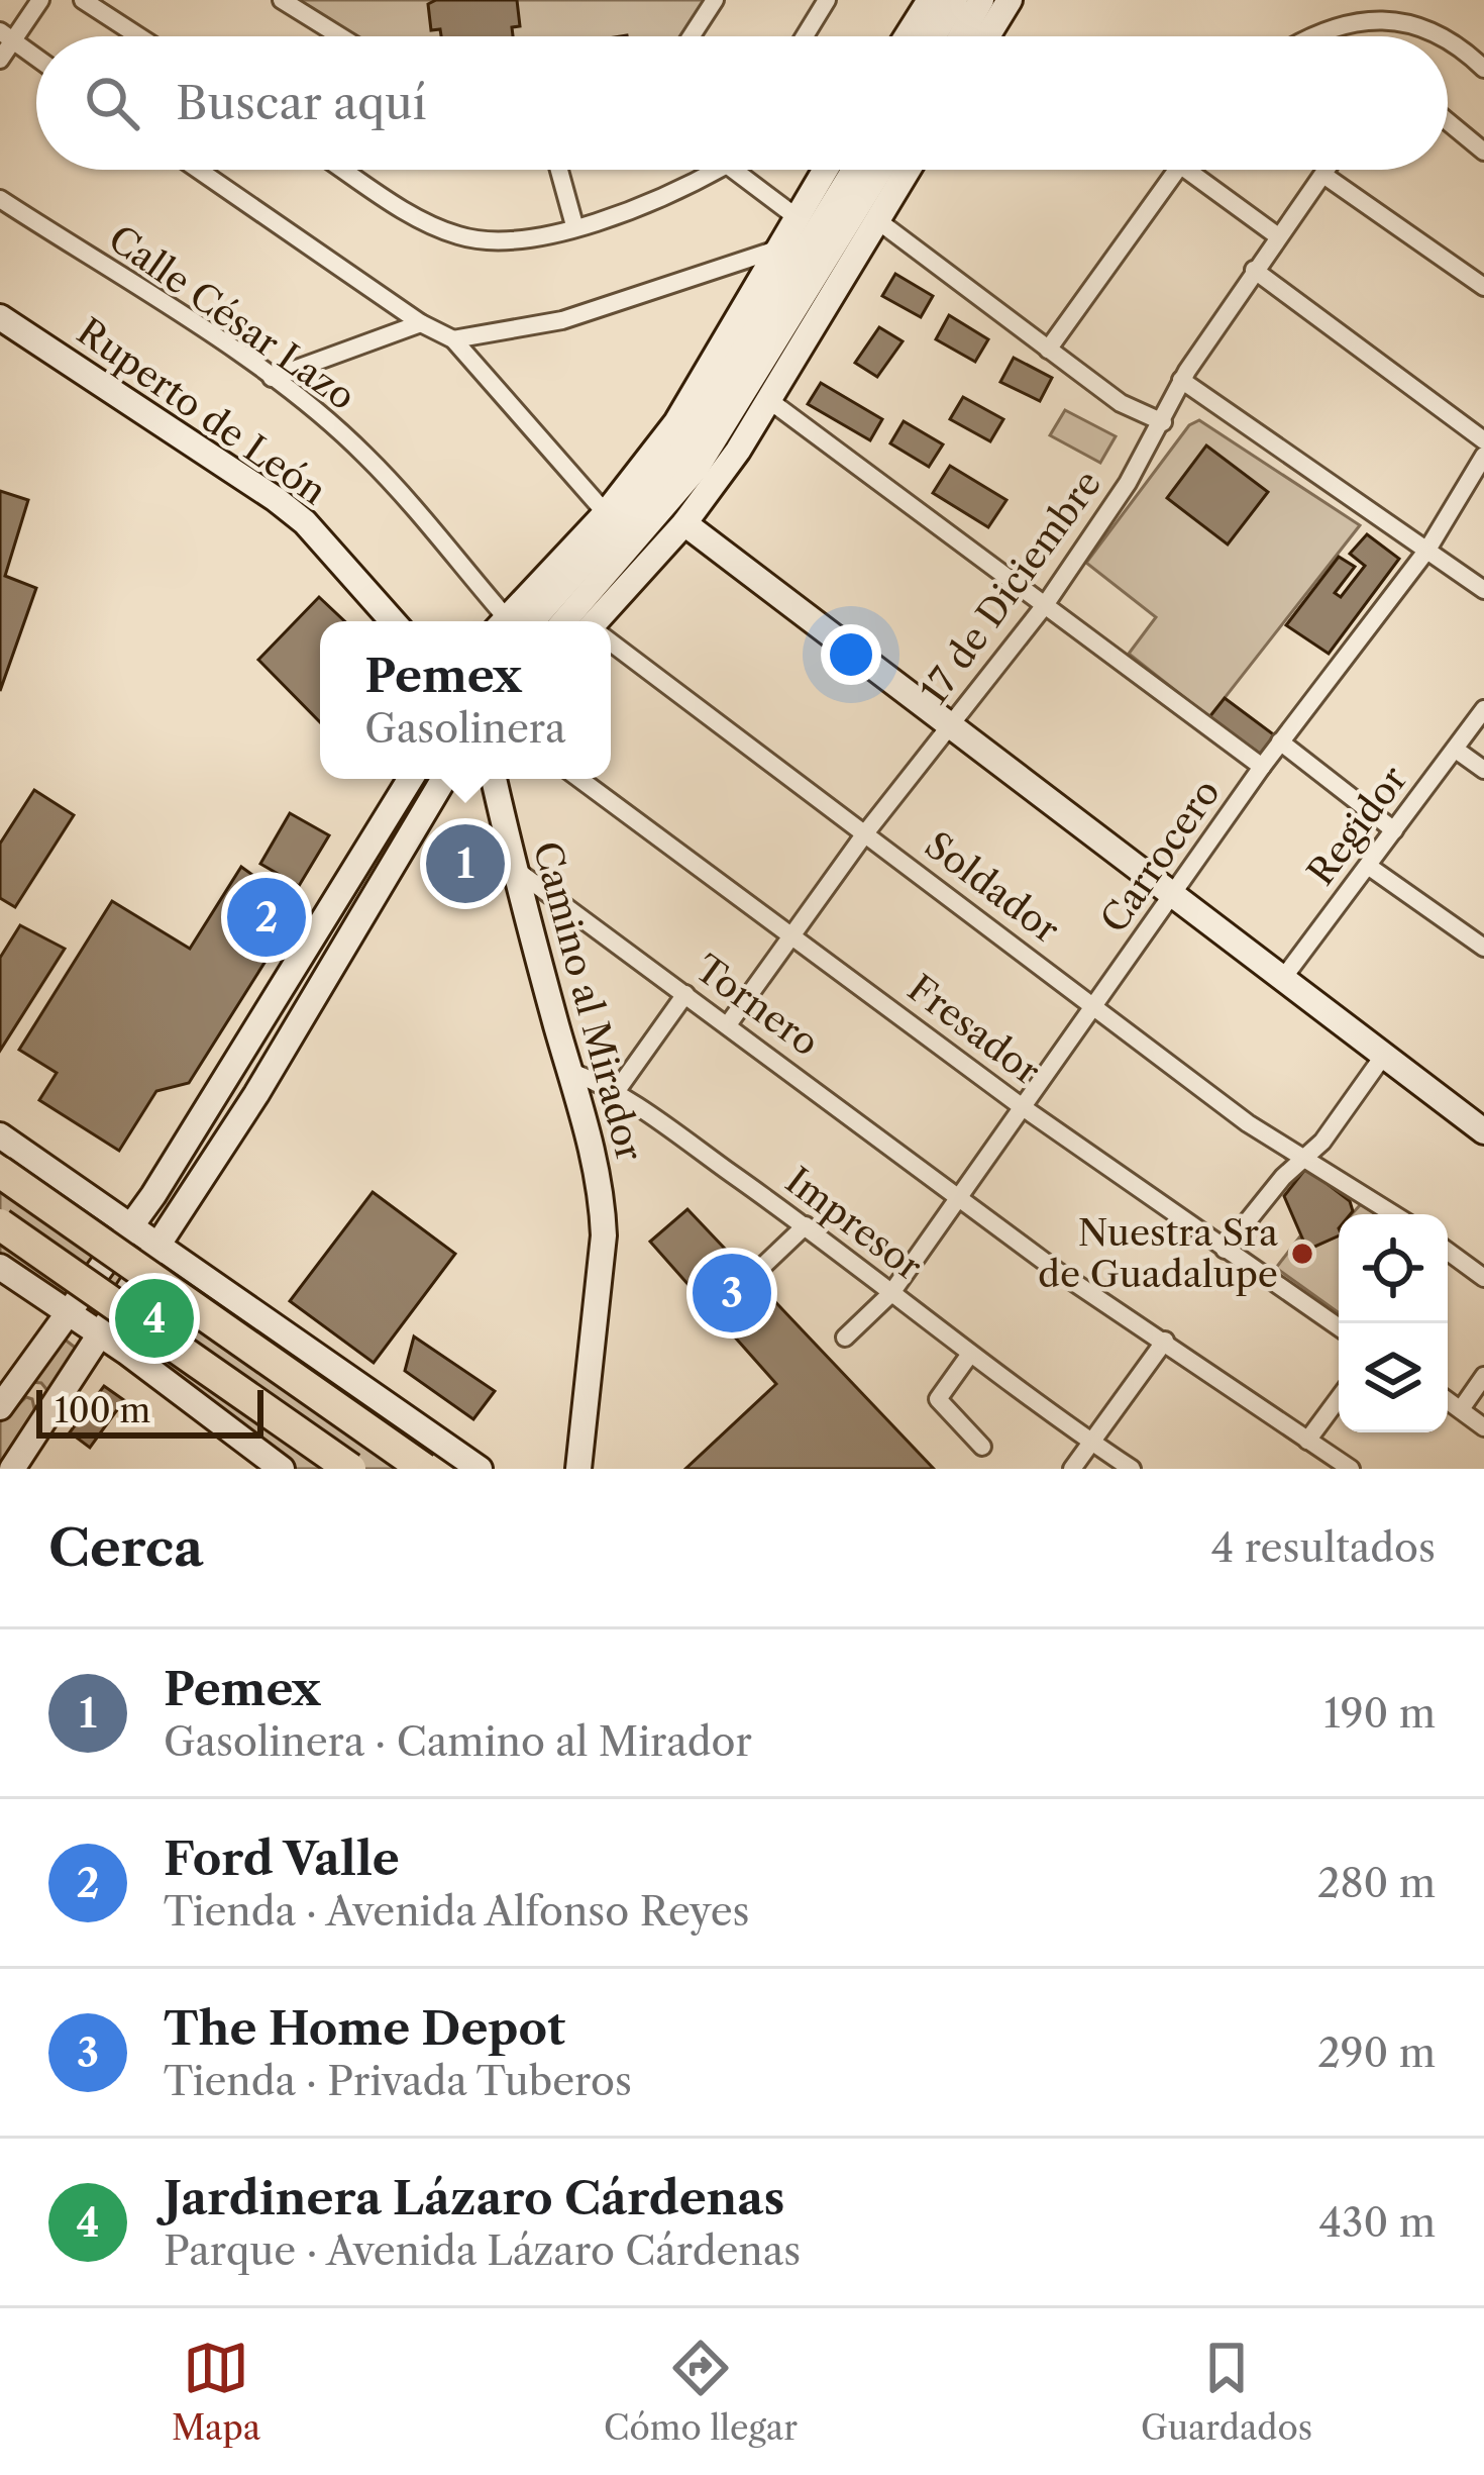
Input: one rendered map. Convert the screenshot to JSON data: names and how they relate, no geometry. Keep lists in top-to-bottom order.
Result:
{
  "streets": {
    "main road": ["Ruperto de León", "Camino al Mirador"],
    "street": [
      "Calle César Lazo",
      "17 de Diciembre",
      "Regidor",
      "Carrocero",
      "Soldador",
      "Tornero",
      "Fresador",
      "Impresor"
    ]
  },
  "crossings": [
    ["17 de Diciembre", "Soldador"],
    ["17 de Diciembre", "Tornero"],
    ["17 de Diciembre", "Fresador"],
    ["Carrocero", "Soldador"],
    ["Carrocero", "Tornero"],
    ["Carrocero", "Fresador"],
    ["Carrocero", "Impresor"],
    ["Camino al Mirador", "Tornero"],
    ["Camino al Mirador", "Impresor"]
  ],
  "places": ["Nuestra Sra de Guadalupe"],
  "scale_bar": "100 m",
  "page": {
    "search": "Buscar aquí",
    "popup": ["Pemex", "Gasolinera"],
    "pins": [
      "1",
      "2",
      "3",
      "4"
    ],
    "scale": "100 m",
    "heading": ["Cerca", "4 resultados"],
    "list": [
      {
        "mark": "1",
        "name": "Pemex",
        "note": "Gasolinera · Camino al Mirador",
        "value": "190 m"
      },
      {
        "mark": "2",
        "name": "Ford Valle",
        "note": "Tienda · Avenida Alfonso Reyes",
        "value": "280 m"
      },
      {
        "mark": "3",
        "name": "The Home Depot",
        "note": "Tienda · Privada Tuberos",
        "value": "290 m"
      },
      {
        "mark": "4",
        "name": "Jardinera Lázaro Cárdenas",
        "note": "Parque · Avenida Lázaro Cárdenas",
        "value": "430 m"
      }
    ],
    "nav": ["Mapa", "Cómo llegar", "Guardados"]
  }
}
